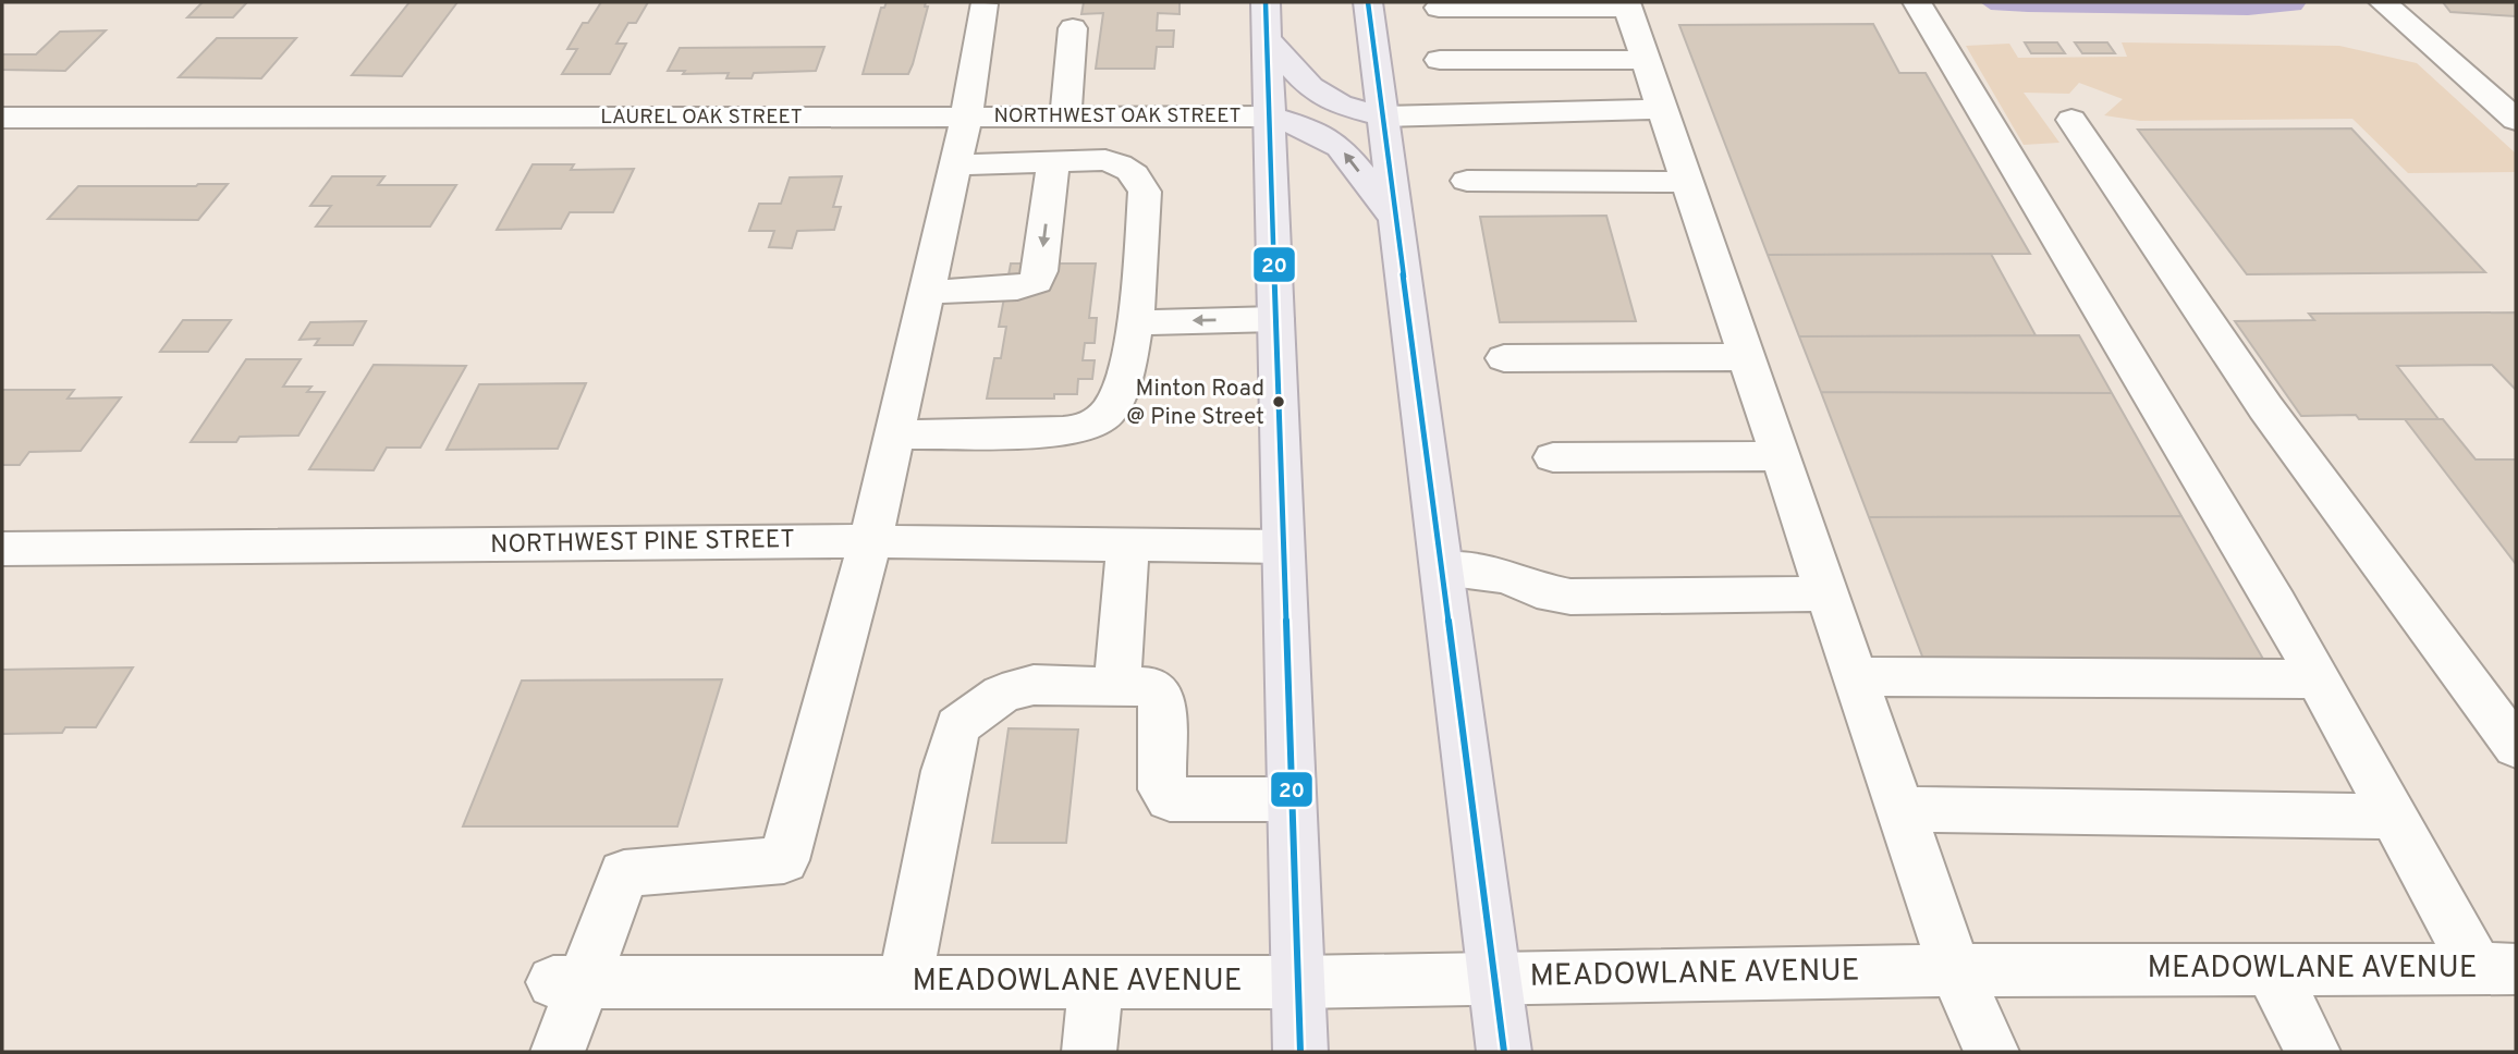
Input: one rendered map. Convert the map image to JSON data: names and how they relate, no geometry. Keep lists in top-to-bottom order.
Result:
{
  "streets": {
    "street": [
      "NORTHWEST OAK STREET",
      "LAUREL OAK STREET",
      "NORTHWEST PINE STREET",
      "MEADOWLANE AVENUE"
    ]
  },
  "crossings": [
    ["NORTHWEST OAK STREET", "LAUREL OAK STREET"]
  ],
  "places": ["Minton Road @ Pine Street"],
  "lines": ["transit line 20"]
}
